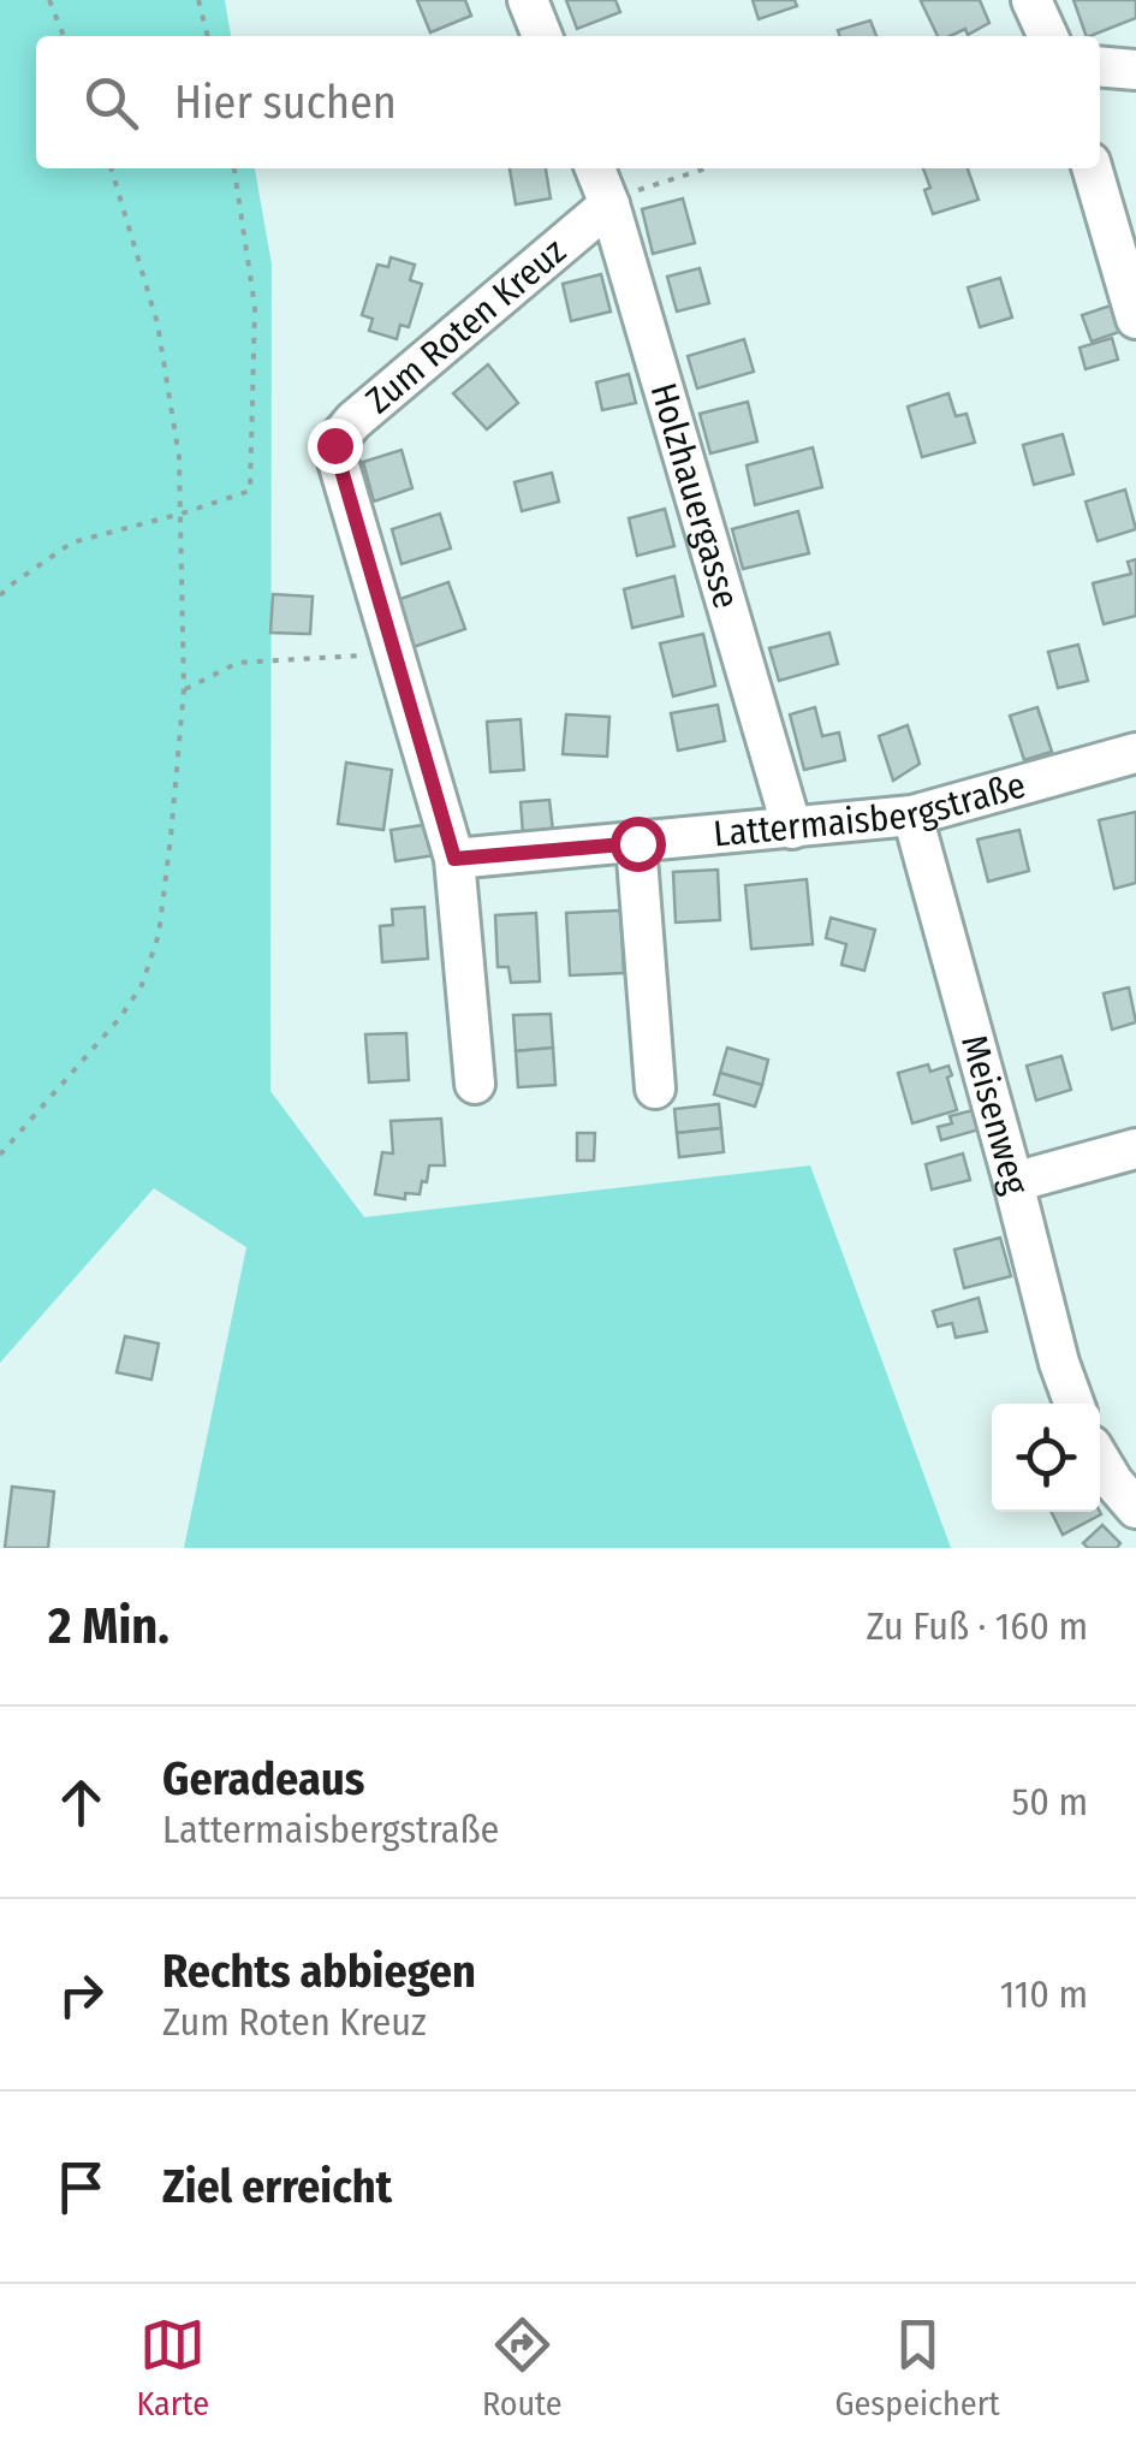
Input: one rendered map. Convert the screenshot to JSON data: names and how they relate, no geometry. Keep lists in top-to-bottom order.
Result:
{
  "streets": {
    "street": [
      "Zum Roten Kreuz",
      "Holzhauergasse",
      "Lattermaisbergstraße",
      "Meisenweg"
    ]
  },
  "crossings": [
    ["Zum Roten Kreuz", "Holzhauergasse"],
    ["Zum Roten Kreuz", "Lattermaisbergstraße"],
    ["Holzhauergasse", "Lattermaisbergstraße"],
    ["Lattermaisbergstraße", "Meisenweg"]
  ],
  "page": {
    "search": "Hier suchen",
    "heading": ["2 Min.", "Zu Fuß · 160 m"],
    "list": [
      ["Geradeaus", "Lattermaisbergstraße", "50 m"],
      ["Rechts abbiegen", "Zum Roten Kreuz", "110 m"],
      "Ziel erreicht"
    ],
    "nav": ["Karte", "Route", "Gespeichert"]
  }
}
